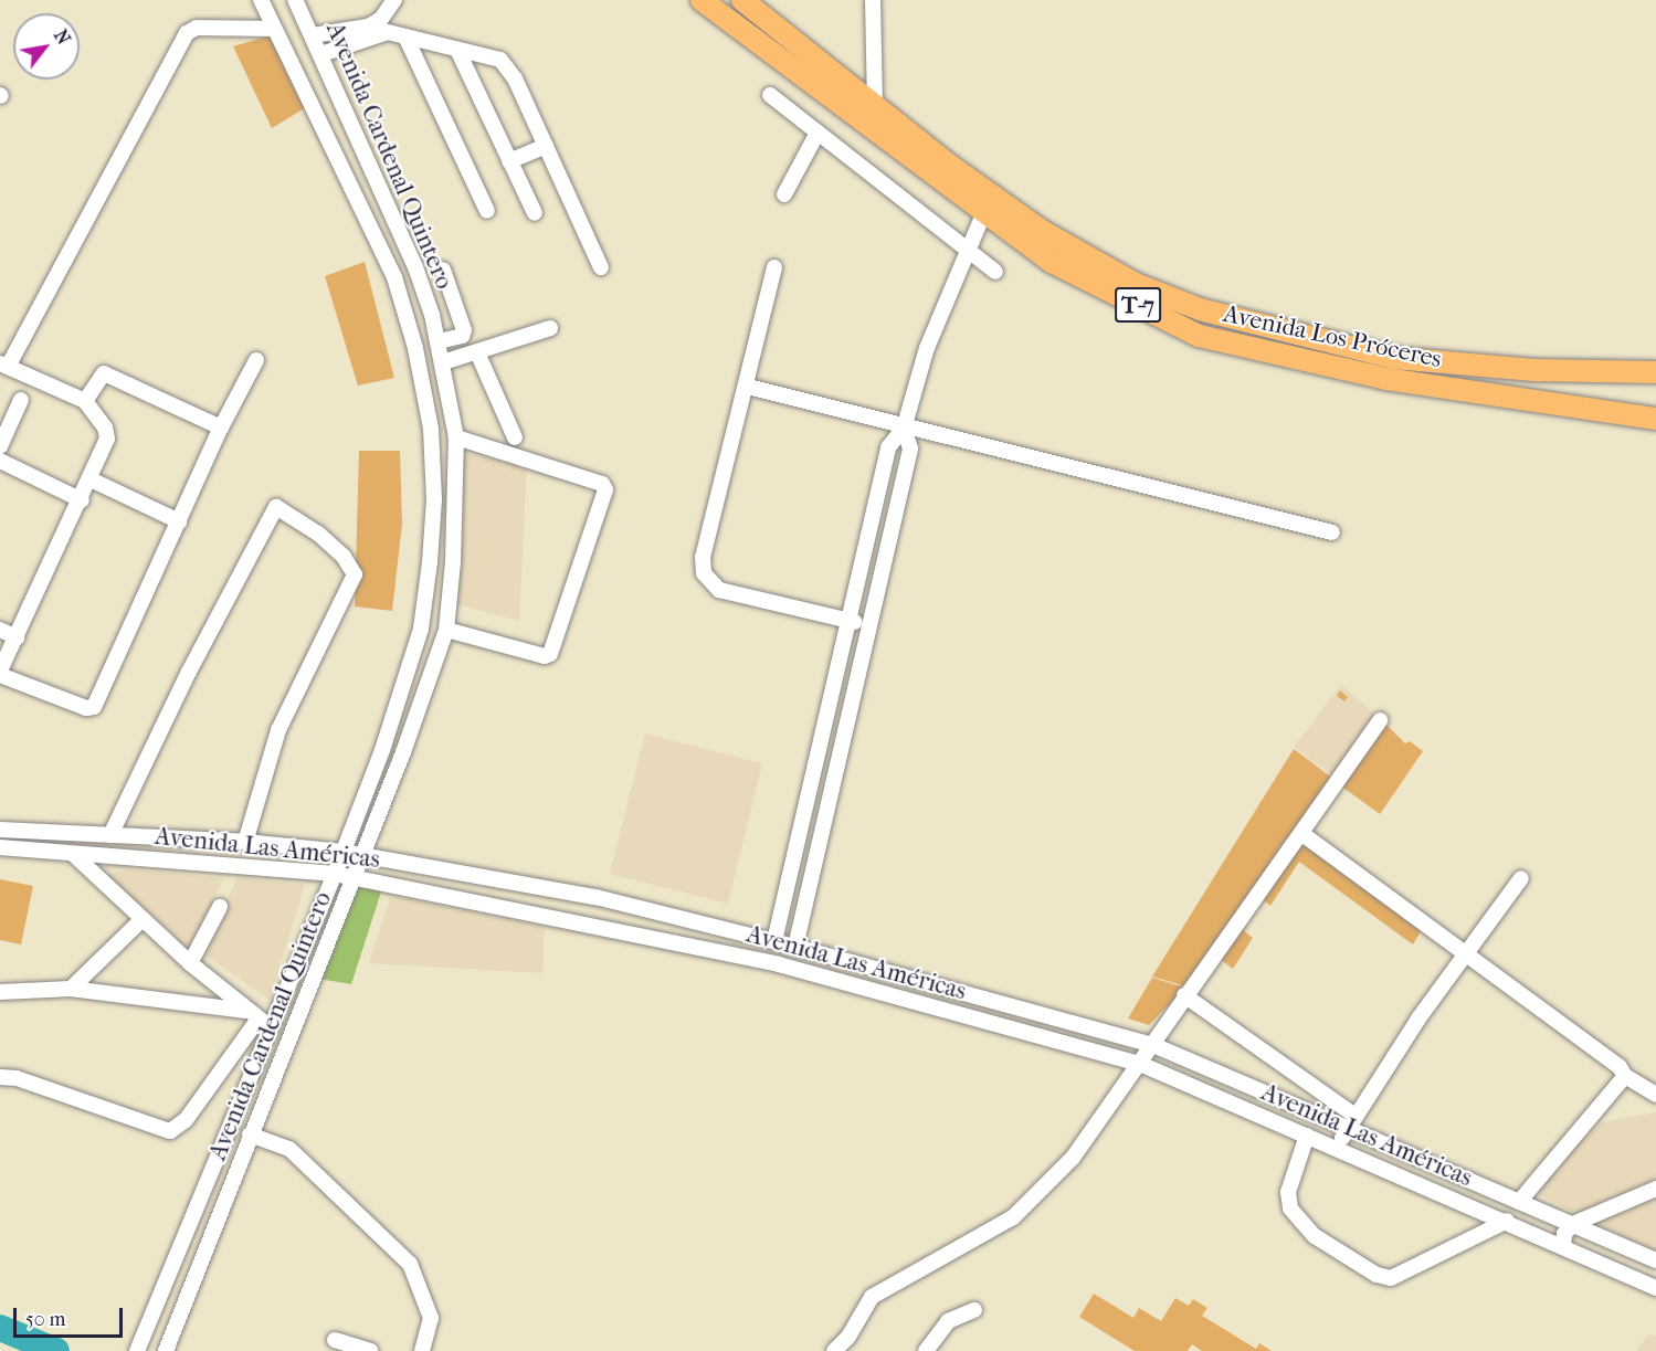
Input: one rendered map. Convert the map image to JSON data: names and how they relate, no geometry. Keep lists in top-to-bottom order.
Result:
{
  "streets": {
    "highway": ["T-7", "Avenida Los Próceres"],
    "street": ["Avenida Cardenal Quintero", "Avenida Las Américas"]
  },
  "crossings": [
    ["Avenida Cardenal Quintero", "Avenida Las Américas"]
  ],
  "scale_bar": "50 m",
  "north": "top right"
}
